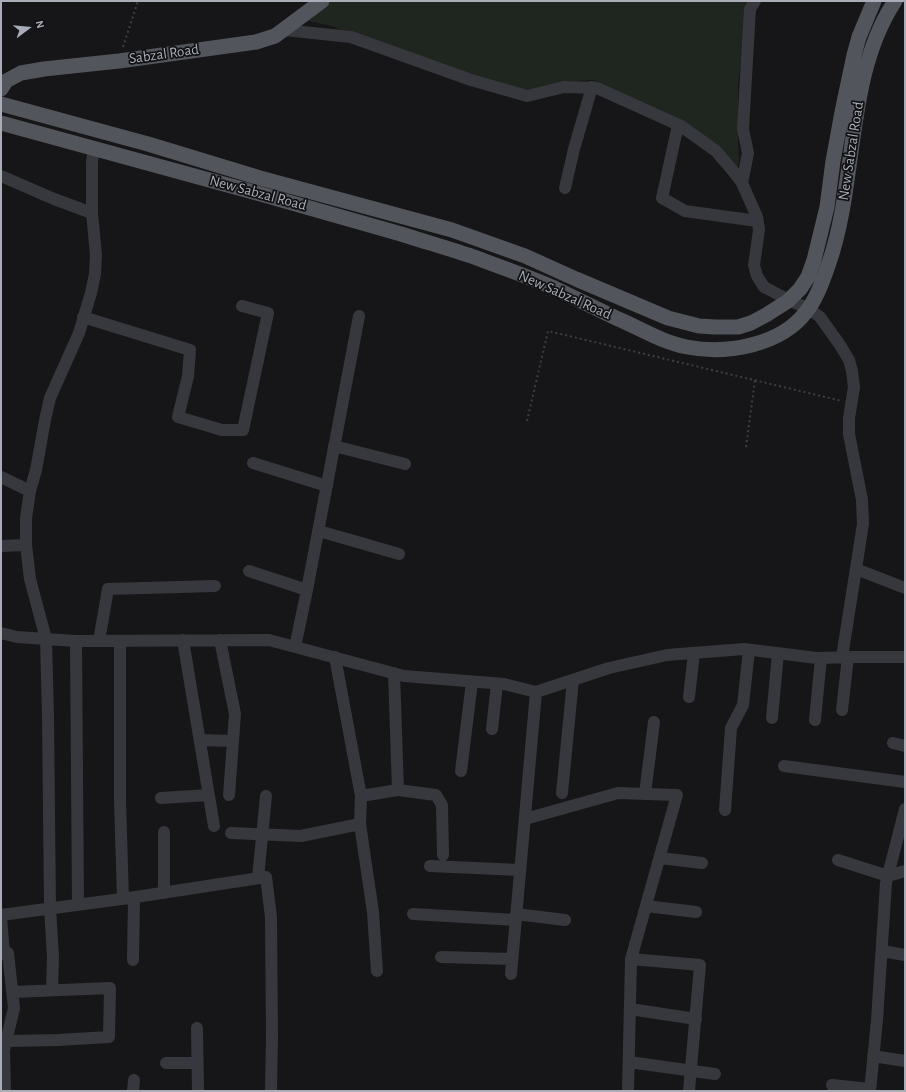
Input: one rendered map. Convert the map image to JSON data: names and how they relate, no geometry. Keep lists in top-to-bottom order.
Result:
{
  "streets": {
    "main road": ["Sabzal Road", "New Sabzal Road"]
  },
  "north": "right"
}
